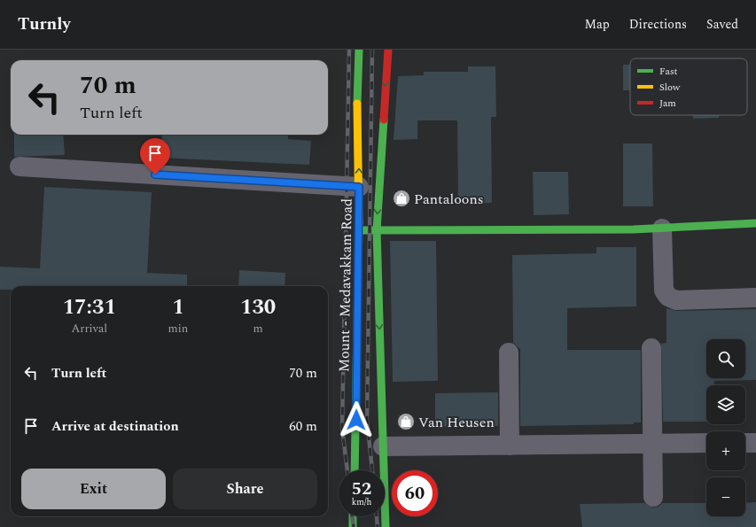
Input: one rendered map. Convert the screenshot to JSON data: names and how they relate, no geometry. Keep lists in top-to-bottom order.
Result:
{
  "streets": {
    "main road": ["Mount - Medavakkam Road"]
  },
  "places": {
    "shop": ["Pantaloons", "Van Heusen"]
  },
  "legend": ["Fast", "Slow", "Jam"],
  "page": {
    "header": "Turnly",
    "nav": ["Map", "Directions", "Saved"],
    "turn": ["70 m", "Turn left"],
    "eta": [
      "17:31",
      "Arrival",
      "1",
      "min",
      "130",
      "m"
    ],
    "map_buttons": ["+", "−"],
    "list": [
      {
        "name": "Turn left",
        "value": "70 m"
      },
      {
        "name": "Arrive at destination",
        "value": "60 m"
      }
    ],
    "buttons": ["Exit", "Share"],
    "speed": "52 km/h",
    "limit": "60"
  }
}
